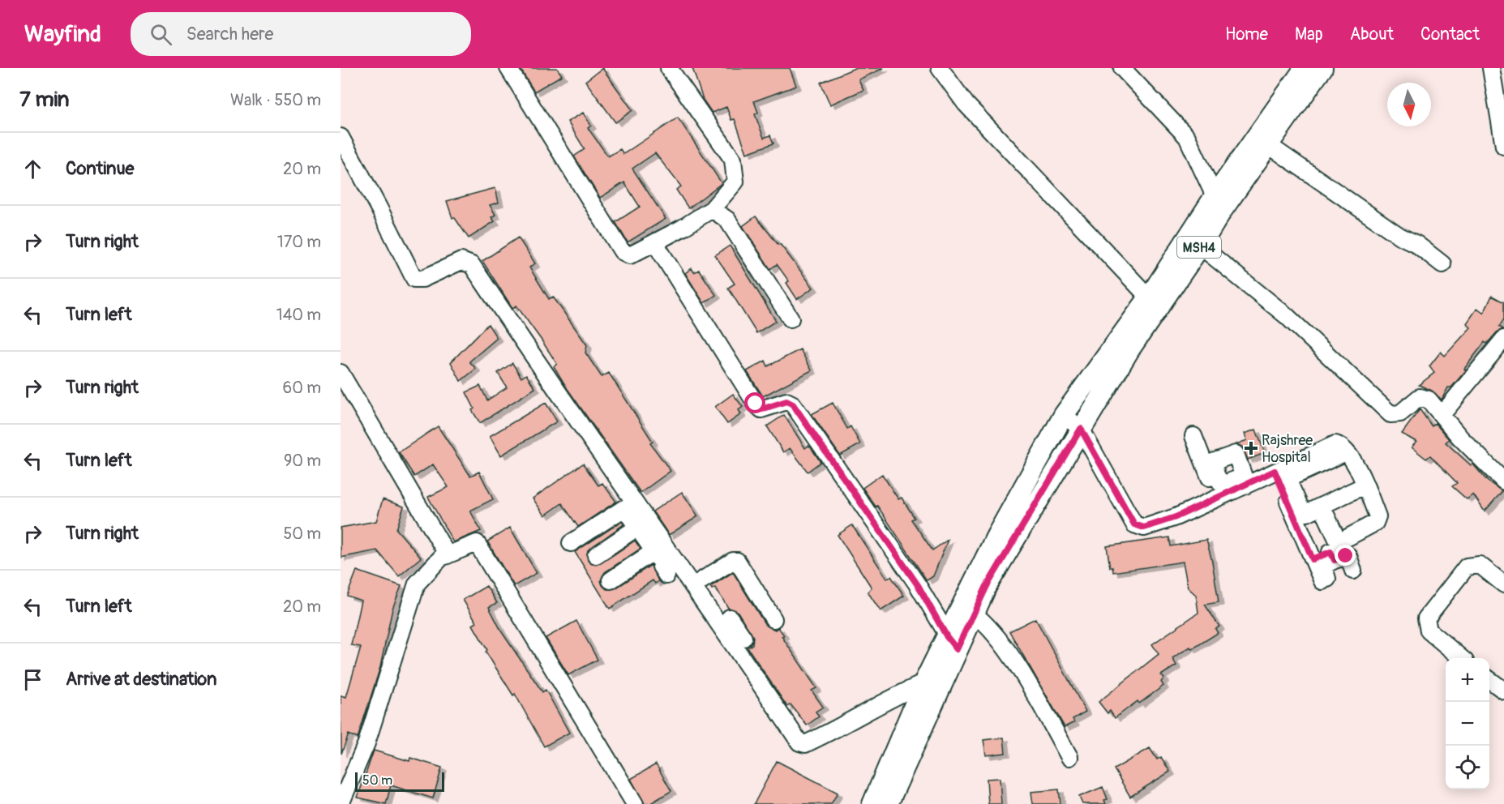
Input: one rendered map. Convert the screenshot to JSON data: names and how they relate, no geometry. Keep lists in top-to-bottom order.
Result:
{
  "streets": {
    "main road": ["MSH4"]
  },
  "places": {
    "health": ["Rajshree Hospital"]
  },
  "scale_bar": "50 m",
  "north": "bottom",
  "page": {
    "header": "Wayfind",
    "search": "Search here",
    "nav": [
      "Home",
      "Map",
      "About",
      "Contact"
    ],
    "heading": ["7 min", "Walk · 550 m"],
    "list": [
      ["Continue", "20 m"],
      ["Turn right", "170 m"],
      ["Turn left", "140 m"],
      ["Turn right", "60 m"],
      ["Turn left", "90 m"],
      ["Turn right", "50 m"],
      ["Turn left", "20 m"],
      "Arrive at destination"
    ],
    "map_buttons": ["+", "−"],
    "scale": "50 m"
  }
}
